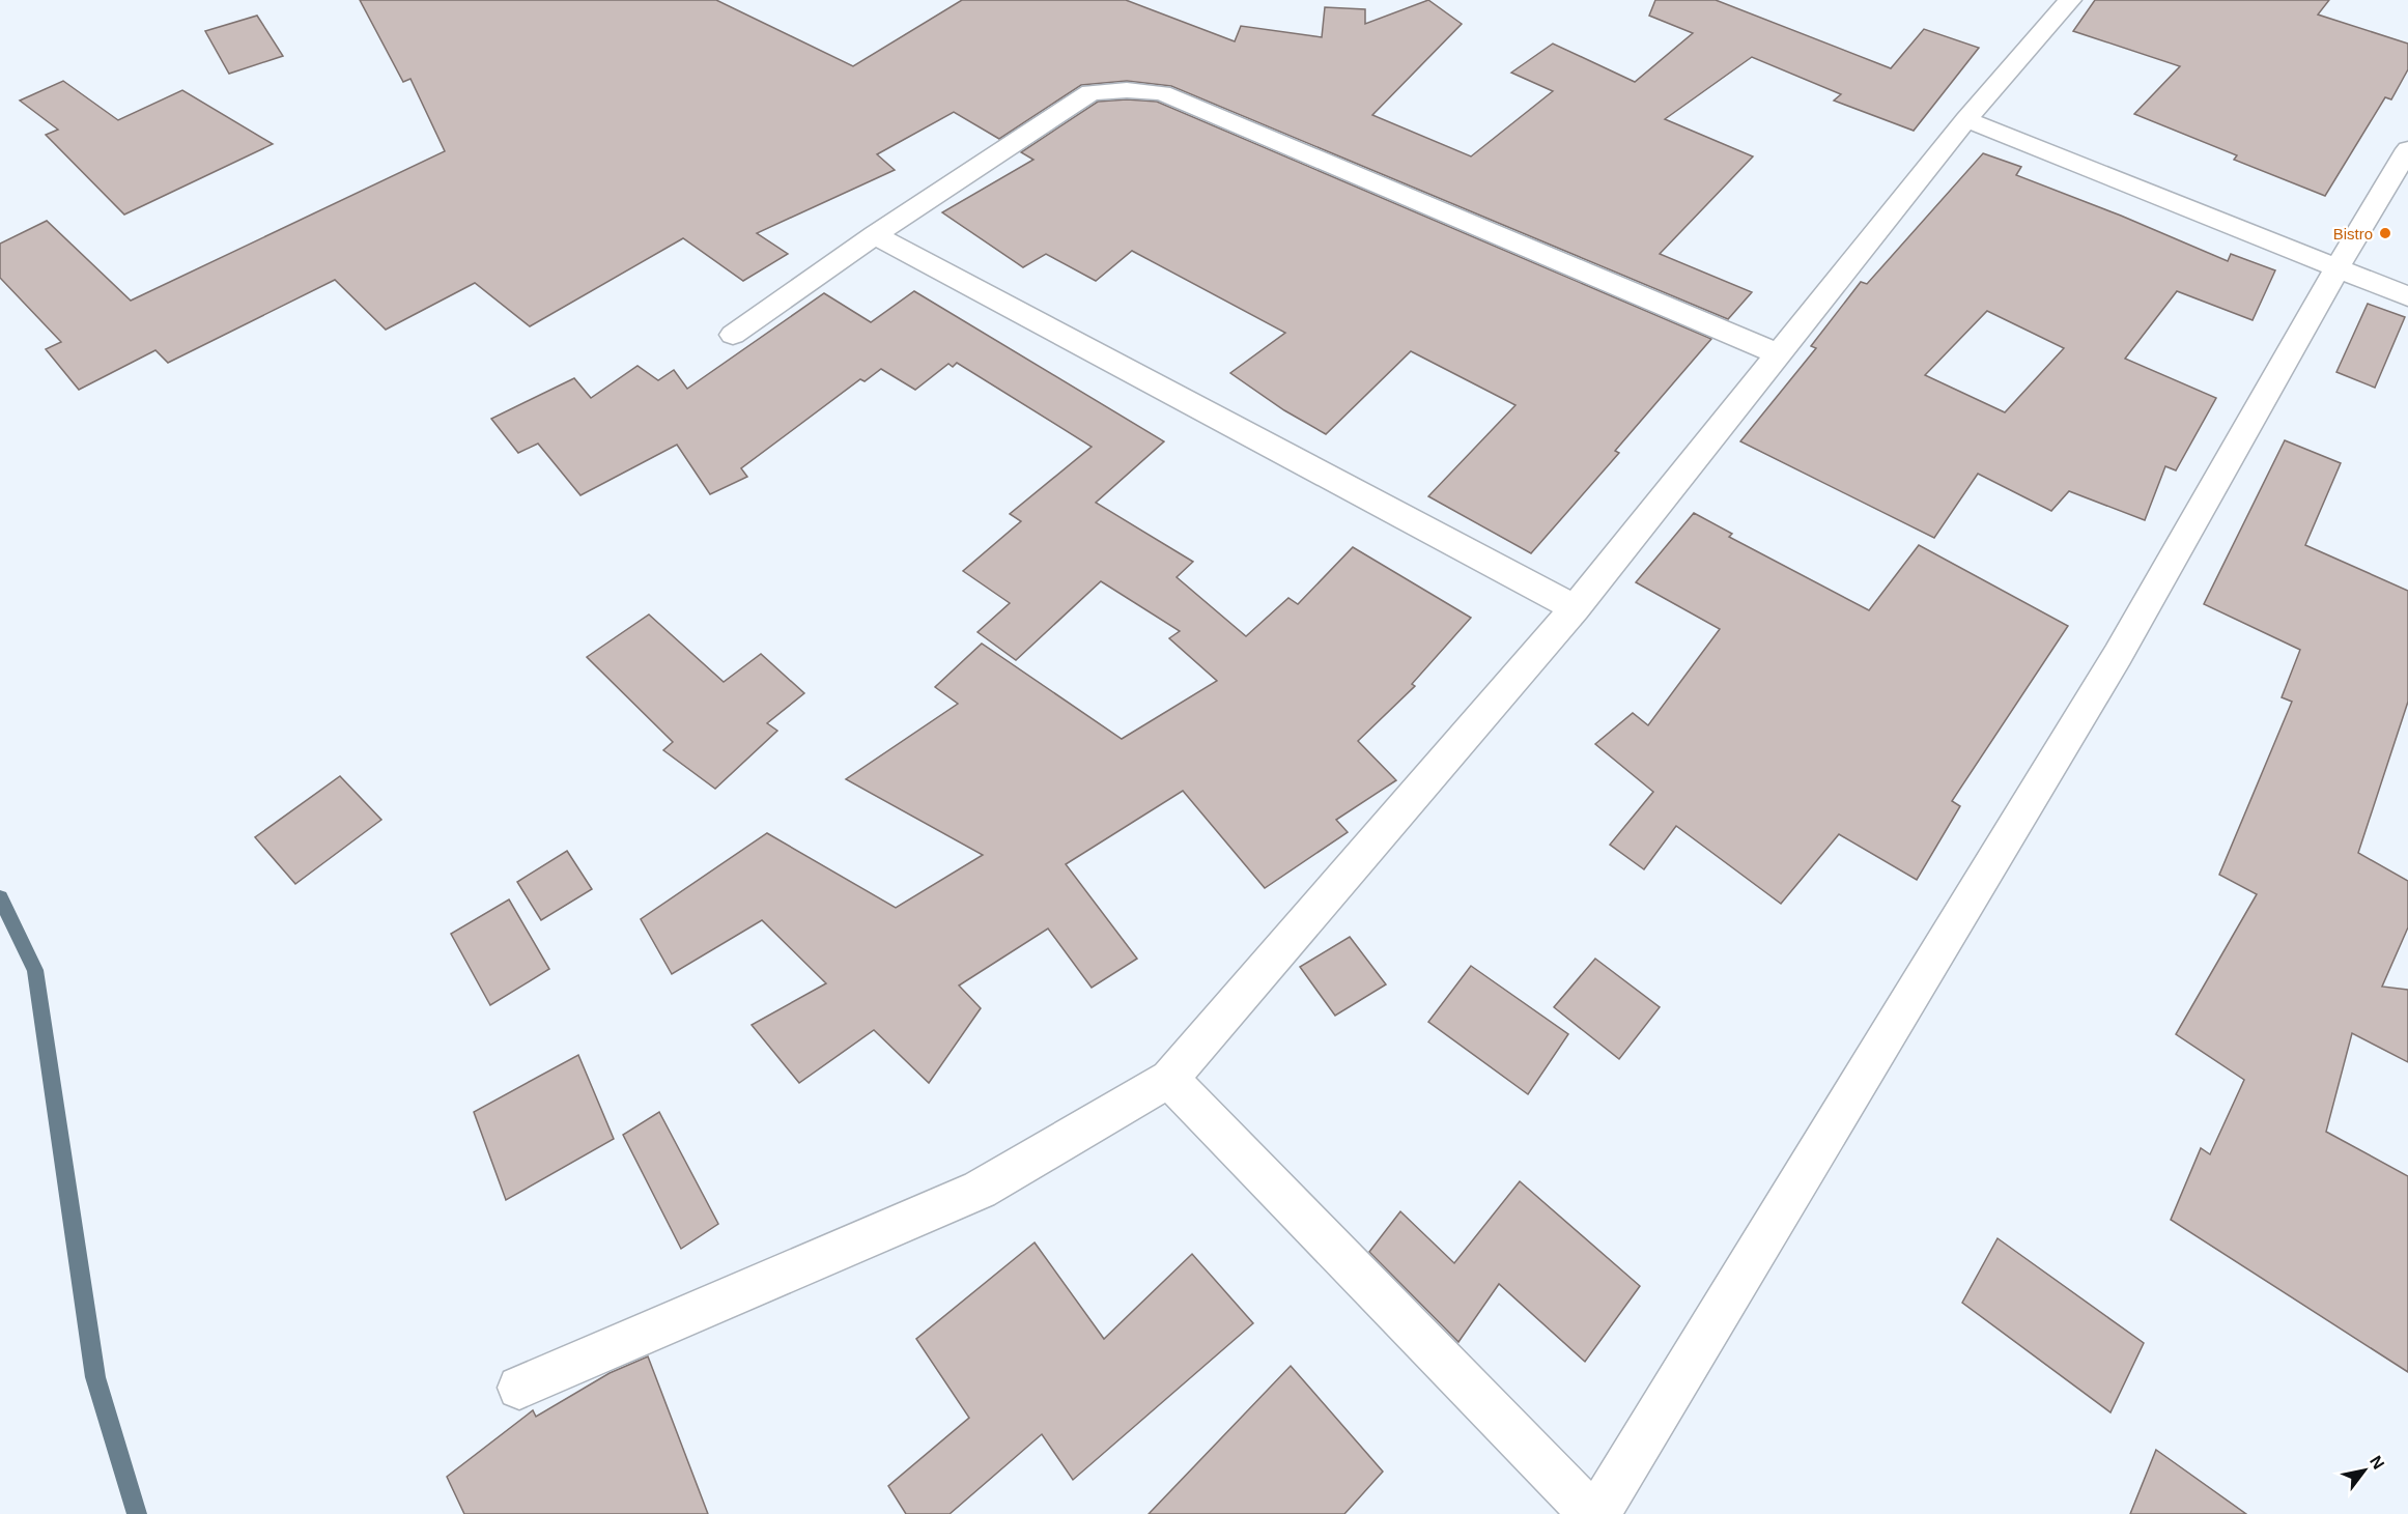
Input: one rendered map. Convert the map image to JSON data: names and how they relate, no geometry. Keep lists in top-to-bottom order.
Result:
{
  "places": ["Bistro"],
  "north": "top right"
}
